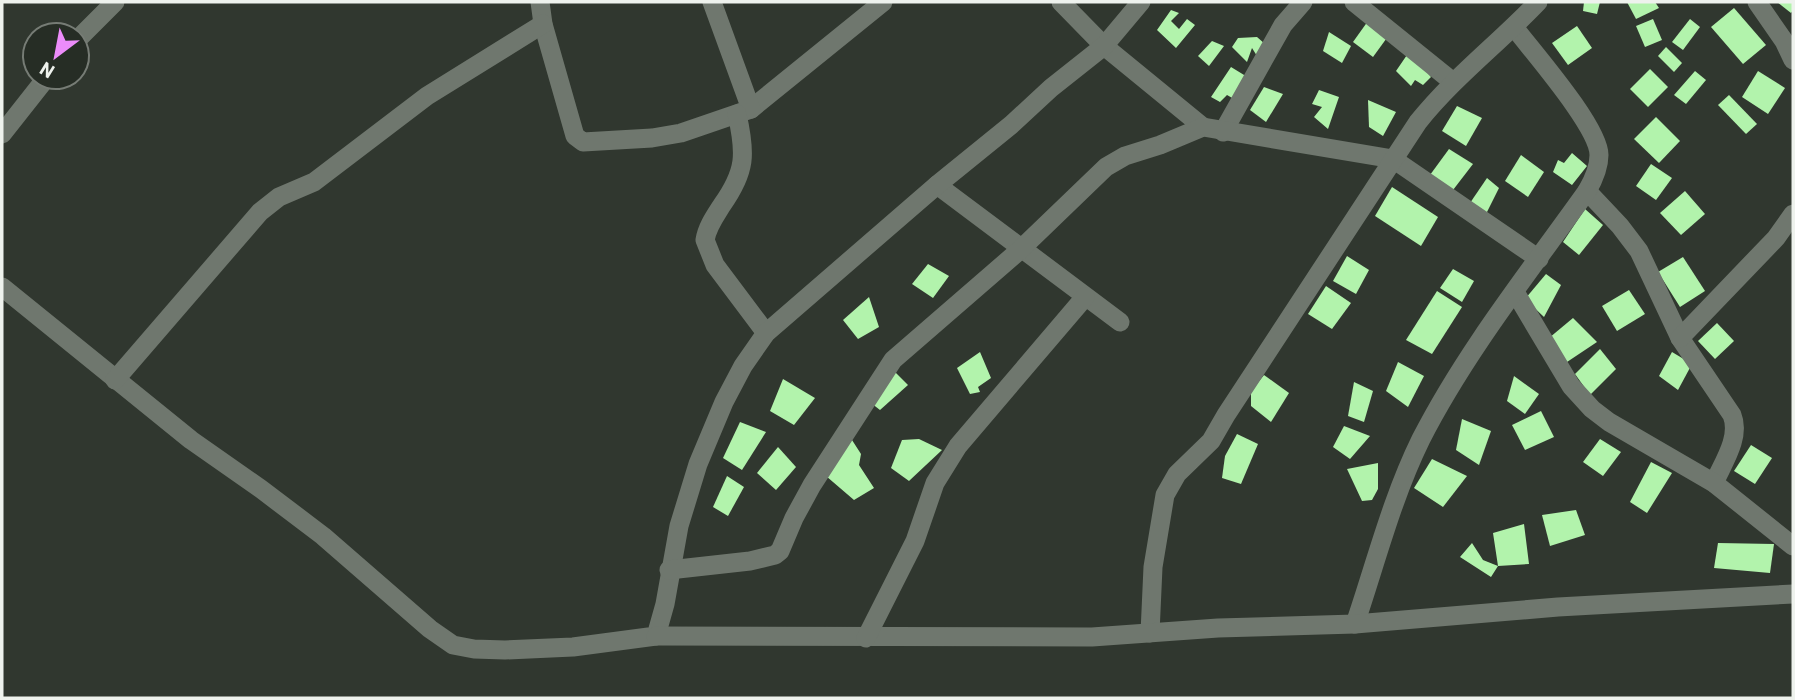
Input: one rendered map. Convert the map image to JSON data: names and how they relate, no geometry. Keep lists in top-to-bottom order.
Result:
{
  "north": "bottom left"
}
